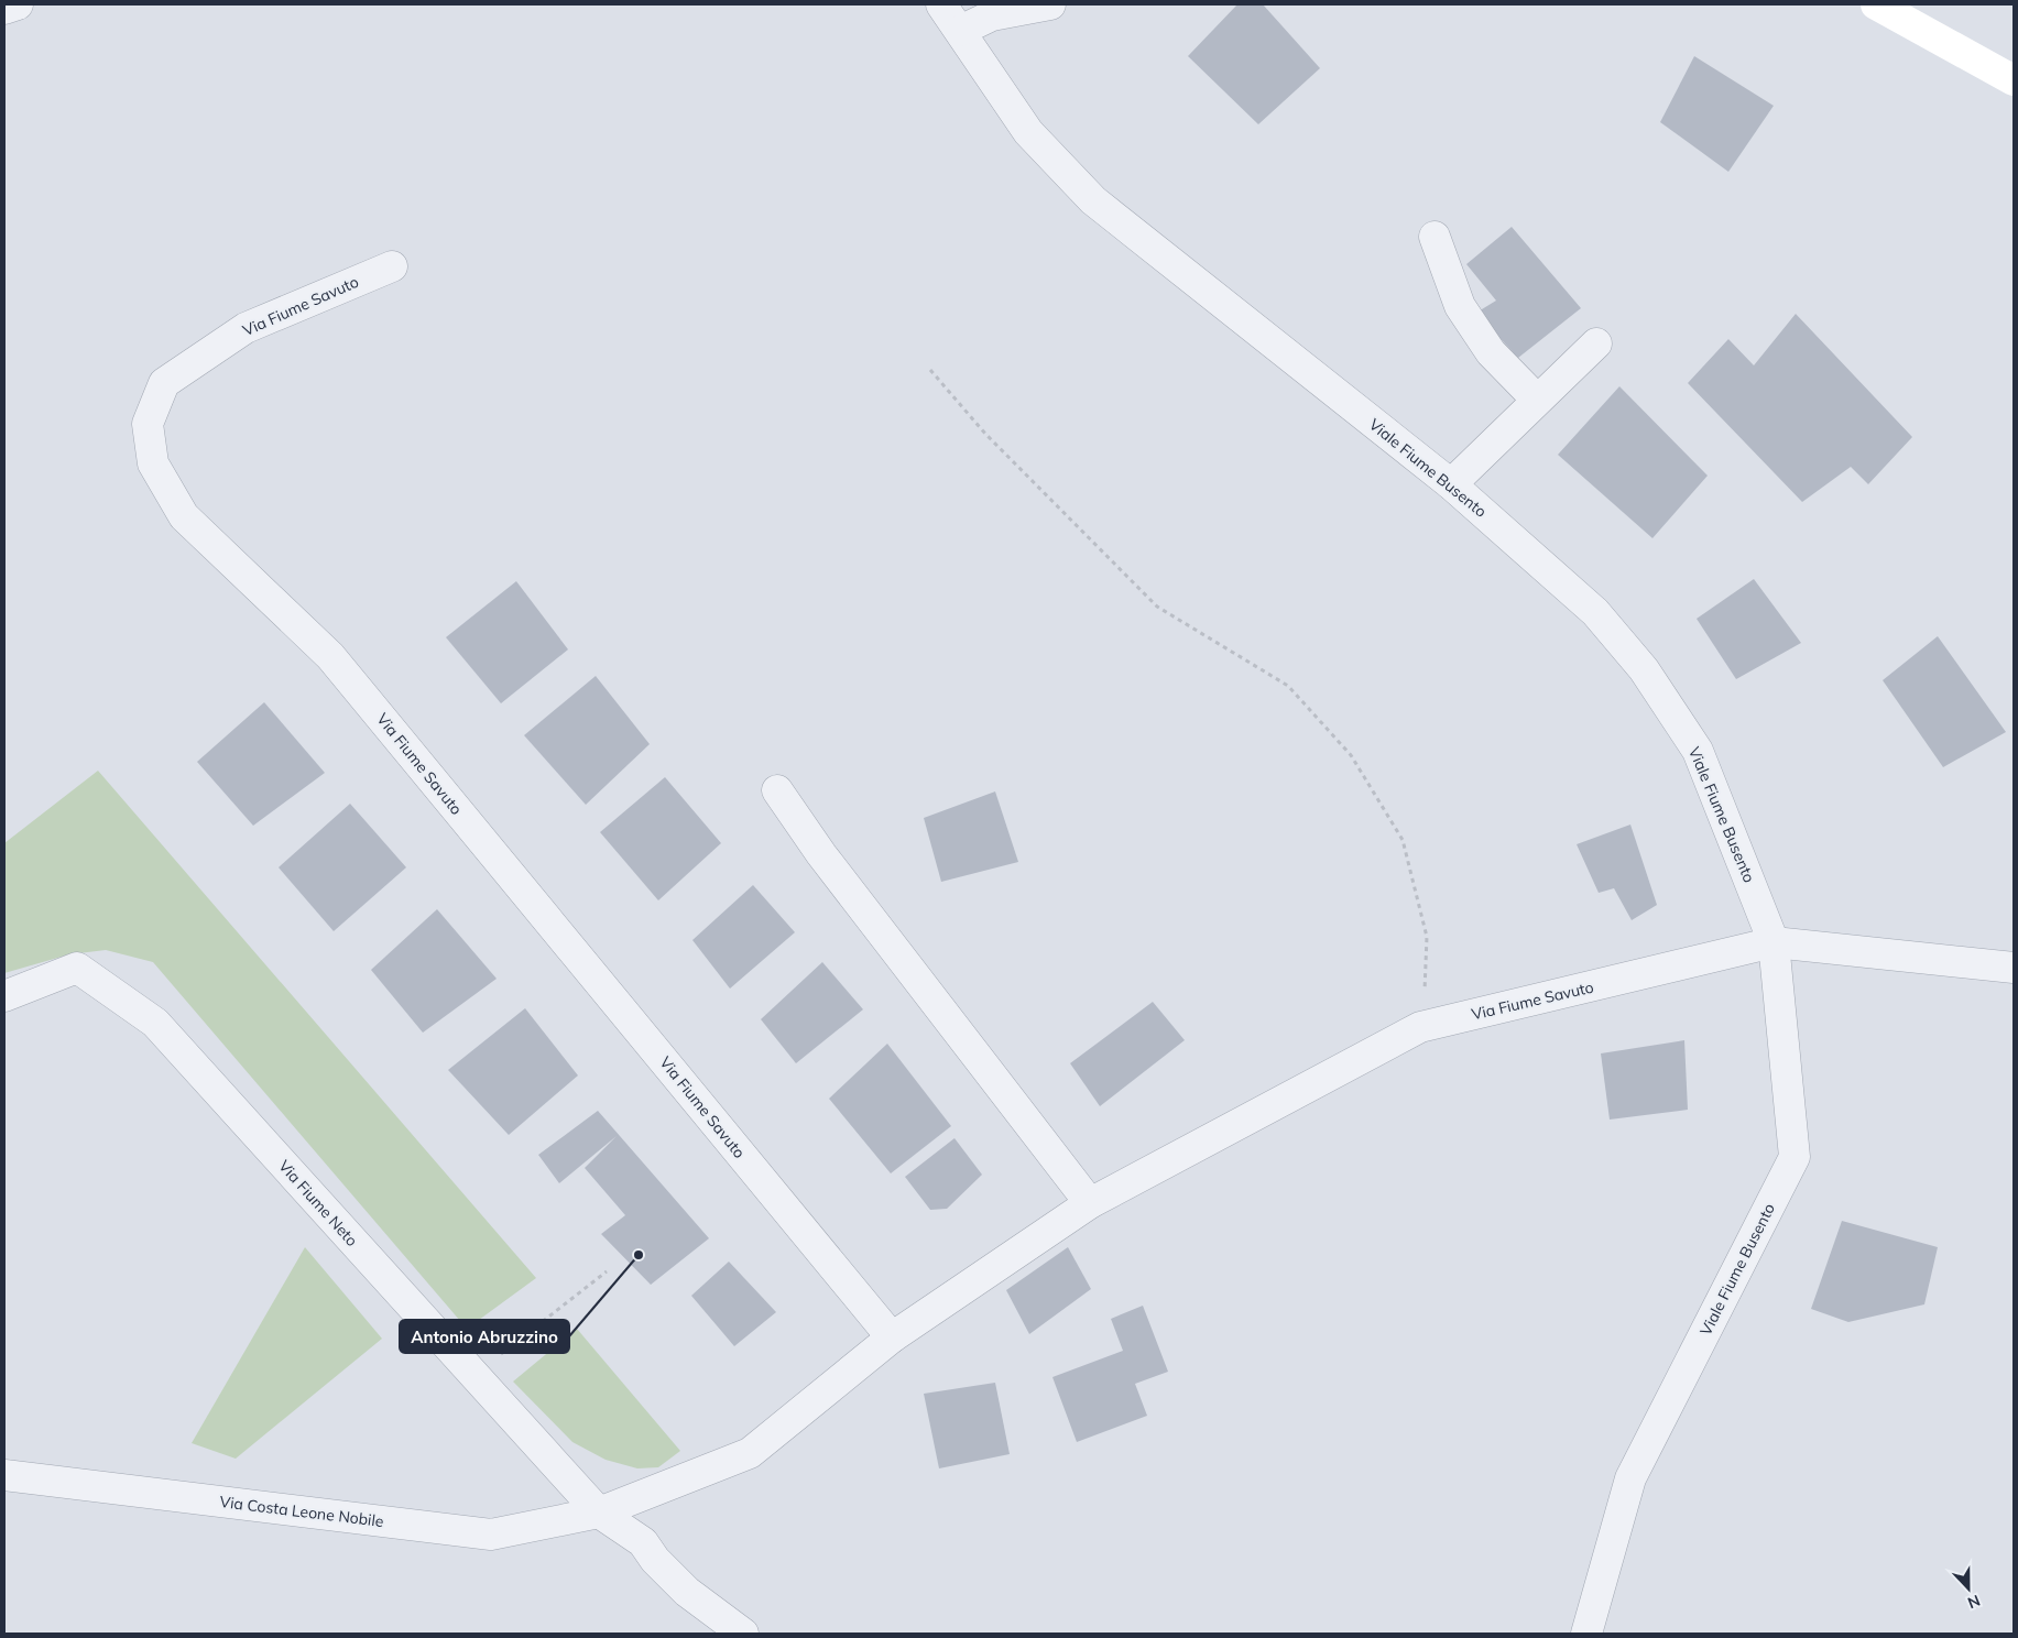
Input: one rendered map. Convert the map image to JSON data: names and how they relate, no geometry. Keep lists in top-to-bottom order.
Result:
{
  "streets": {
    "street": [
      "Via Fiume Savuto",
      "Viale Fiume Busento",
      "Via Fiume Neto",
      "Via Costa Leone Nobile"
    ]
  },
  "crossings": [
    ["Via Fiume Savuto", "Viale Fiume Busento"],
    ["Via Fiume Savuto", "Via Fiume Neto"],
    ["Via Fiume Savuto", "Via Costa Leone Nobile"],
    ["Via Fiume Neto", "Via Costa Leone Nobile"]
  ],
  "places": ["Antonio Abruzzino"],
  "north": "bottom"
}
